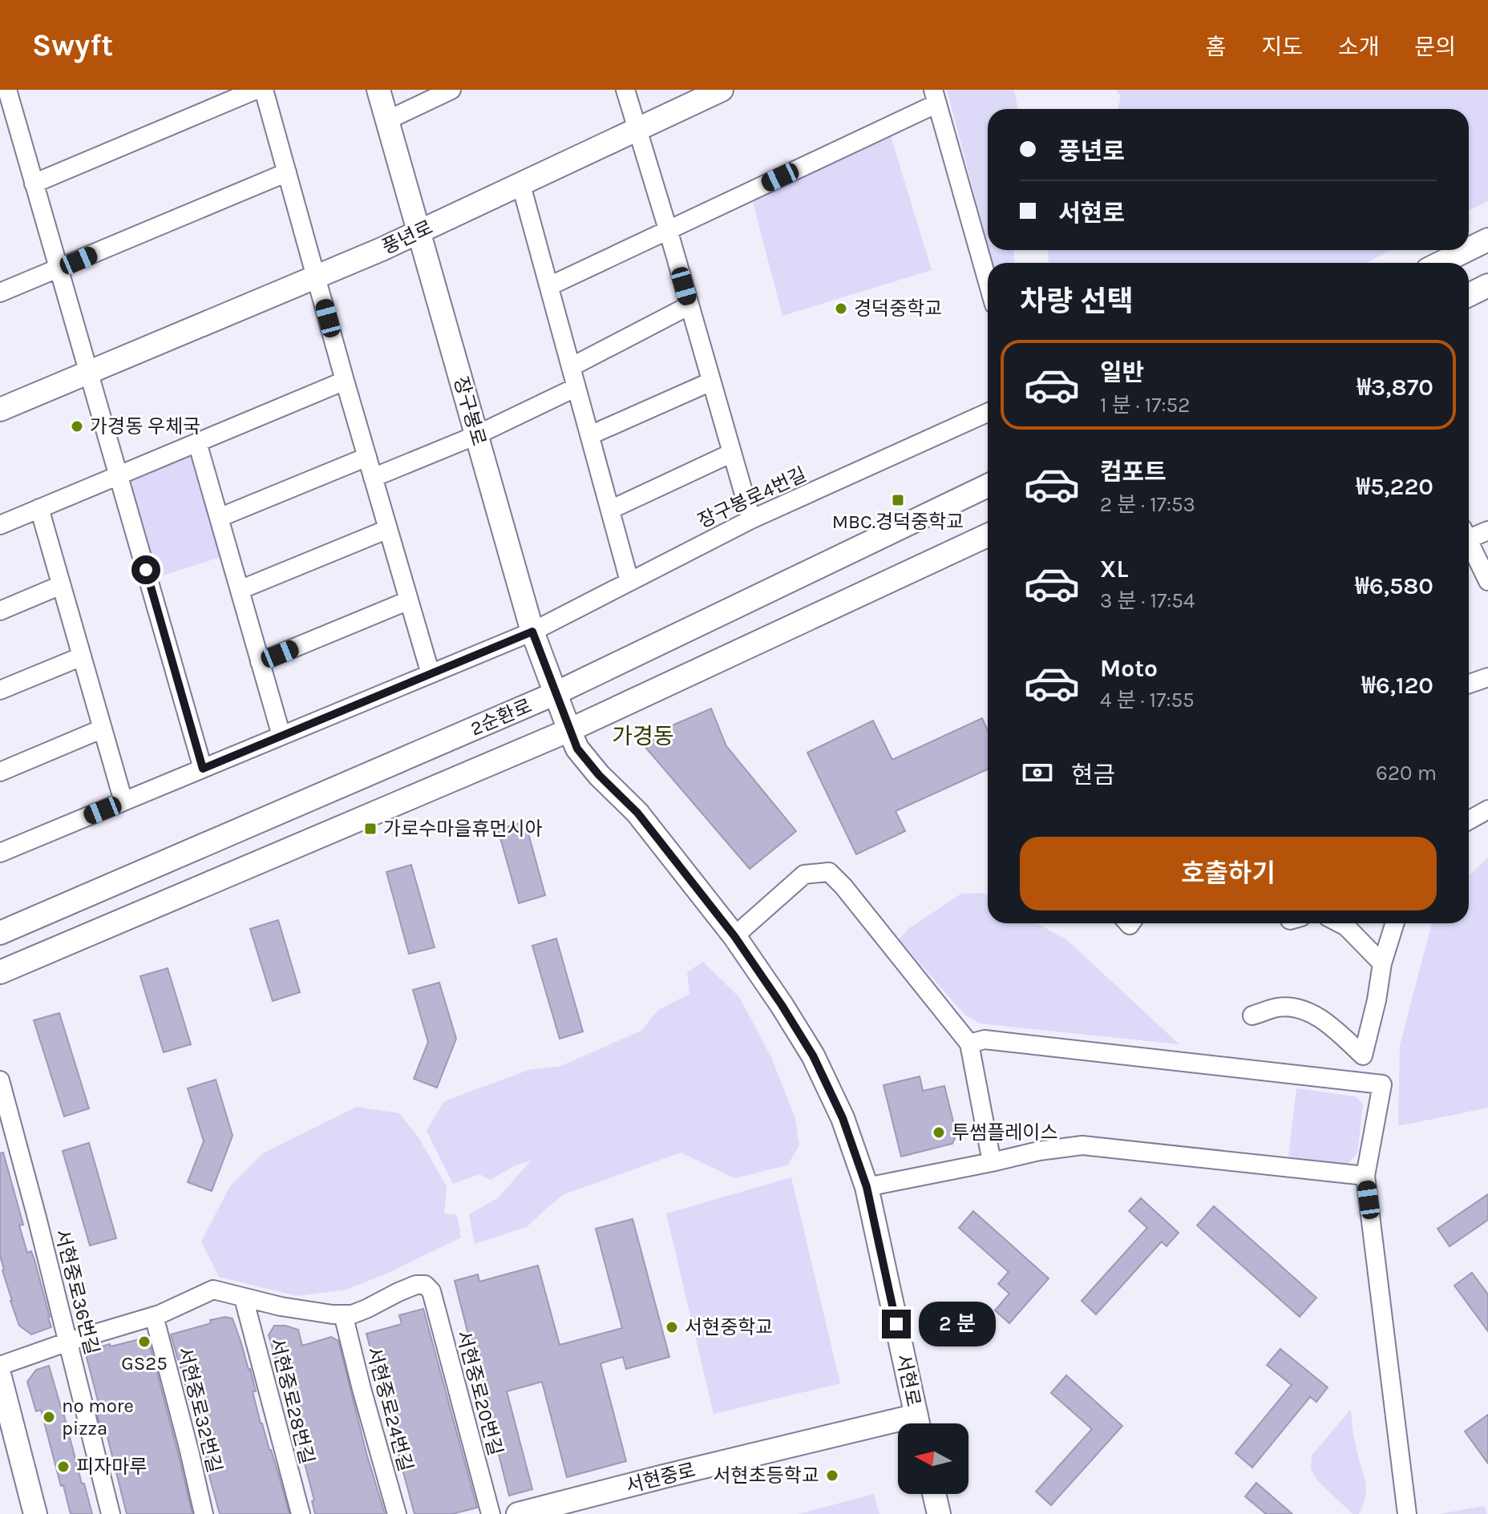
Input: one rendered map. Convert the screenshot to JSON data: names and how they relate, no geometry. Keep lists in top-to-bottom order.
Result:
{
  "streets": {
    "street": [
      "풍년로",
      "장구봉로",
      "장구봉로4번길",
      "2순환로",
      "서현중로36번길",
      "서현로",
      "서현중로20번길",
      "서현중로28번길",
      "서현중로24번길",
      "서현중로32번길",
      "서현중로"
    ]
  },
  "crossings": [
    ["풍년로", "장구봉로"],
    ["장구봉로", "장구봉로4번길"],
    ["장구봉로", "2순환로"],
    ["장구봉로", "서현로"],
    ["2순환로", "서현로"],
    ["서현중로20번길", "서현중로24번길"]
  ],
  "districts": ["가경동"],
  "places": {
    "other": [
      "경덕중학교",
      "가경동 우체국",
      "투썸플레이스",
      "서현중학교",
      "GS25",
      "no more pizza",
      "피자마루",
      "서현초등학교"
    ],
    "transit": ["MBC.경덕중학교", "가로수마을휴먼시아"]
  },
  "north": "left",
  "page": {
    "header": "Swyft",
    "nav": [
      "홈",
      "지도",
      "소개",
      "문의"
    ],
    "banner": ["풍년로", "서현로"],
    "heading": "차량 선택",
    "list": [
      {
        "name": "일반",
        "note": "1 분 · 17:52",
        "value": "₩3,870"
      },
      {
        "name": "컴포트",
        "note": "2 분 · 17:53",
        "value": "₩5,220"
      },
      {
        "name": "XL",
        "note": "3 분 · 17:54",
        "value": "₩6,580"
      },
      {
        "name": "Moto",
        "note": "4 분 · 17:55",
        "value": "₩6,120"
      }
    ],
    "pay": ["현금", "620 m"],
    "buttons": "호출하기",
    "bubble": "2 분"
  }
}
